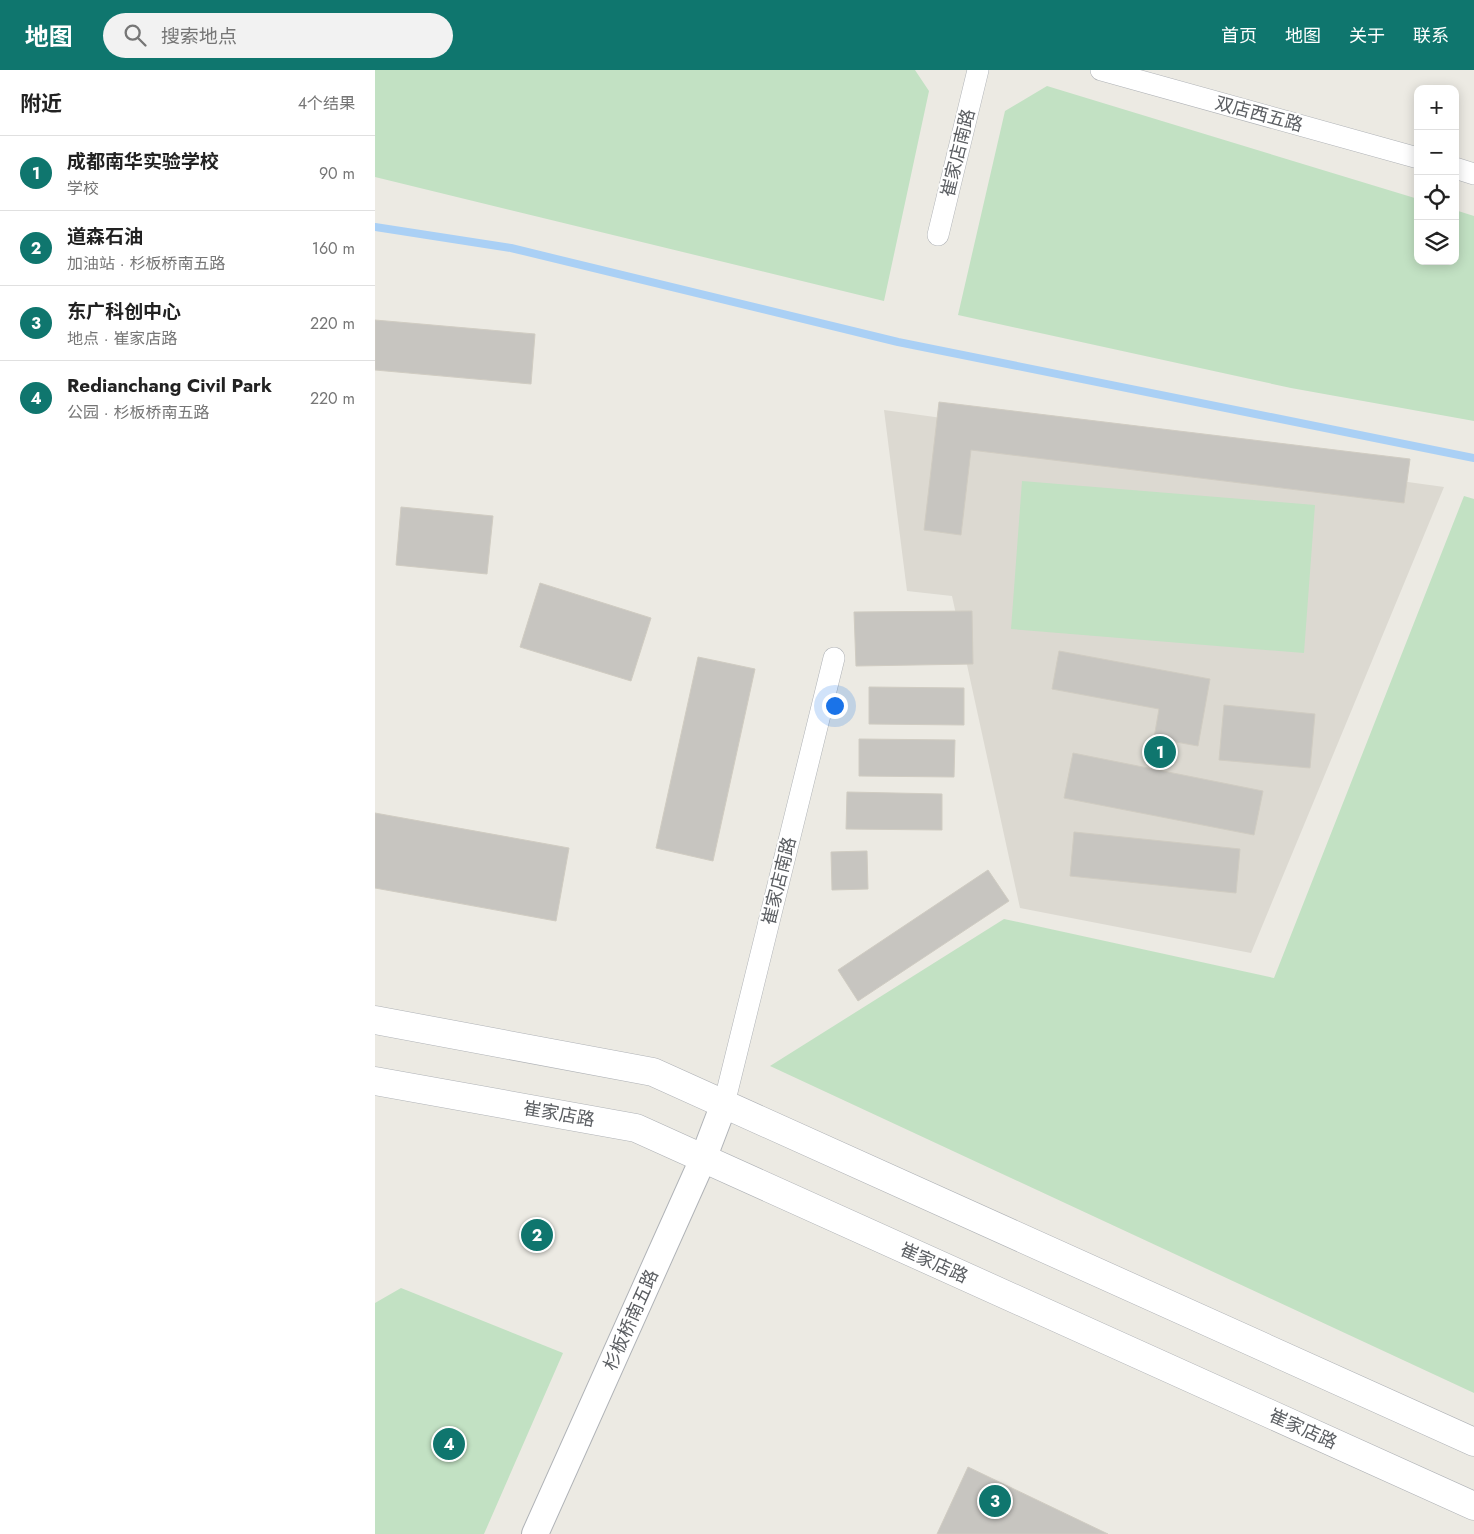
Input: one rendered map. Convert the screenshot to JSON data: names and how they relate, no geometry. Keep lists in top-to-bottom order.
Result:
{
  "streets": {
    "main road": ["崔家店路"],
    "street": ["双店西五路", "崔家店南路", "杉板桥南五路"]
  },
  "crossings": [
    ["崔家店南路", "杉板桥南五路"],
    ["崔家店路", "杉板桥南五路"]
  ],
  "page": {
    "header": "地图",
    "search": "搜索地点",
    "nav": [
      "首页",
      "地图",
      "关于",
      "联系"
    ],
    "heading": ["附近", "4个结果"],
    "map_buttons": ["+", "−"],
    "list": [
      {
        "mark": "1",
        "name": "成都南华实验学校",
        "note": "学校",
        "value": "90 m"
      },
      {
        "mark": "2",
        "name": "道森石油",
        "note": "加油站 · 杉板桥南五路",
        "value": "160 m"
      },
      {
        "mark": "3",
        "name": "东广科创中心",
        "note": "地点 · 崔家店路",
        "value": "220 m"
      },
      {
        "mark": "4",
        "name": "Redianchang Civil Park",
        "note": "公园 · 杉板桥南五路",
        "value": "220 m"
      }
    ],
    "pins": [
      "1",
      "2",
      "4",
      "3"
    ]
  }
}
